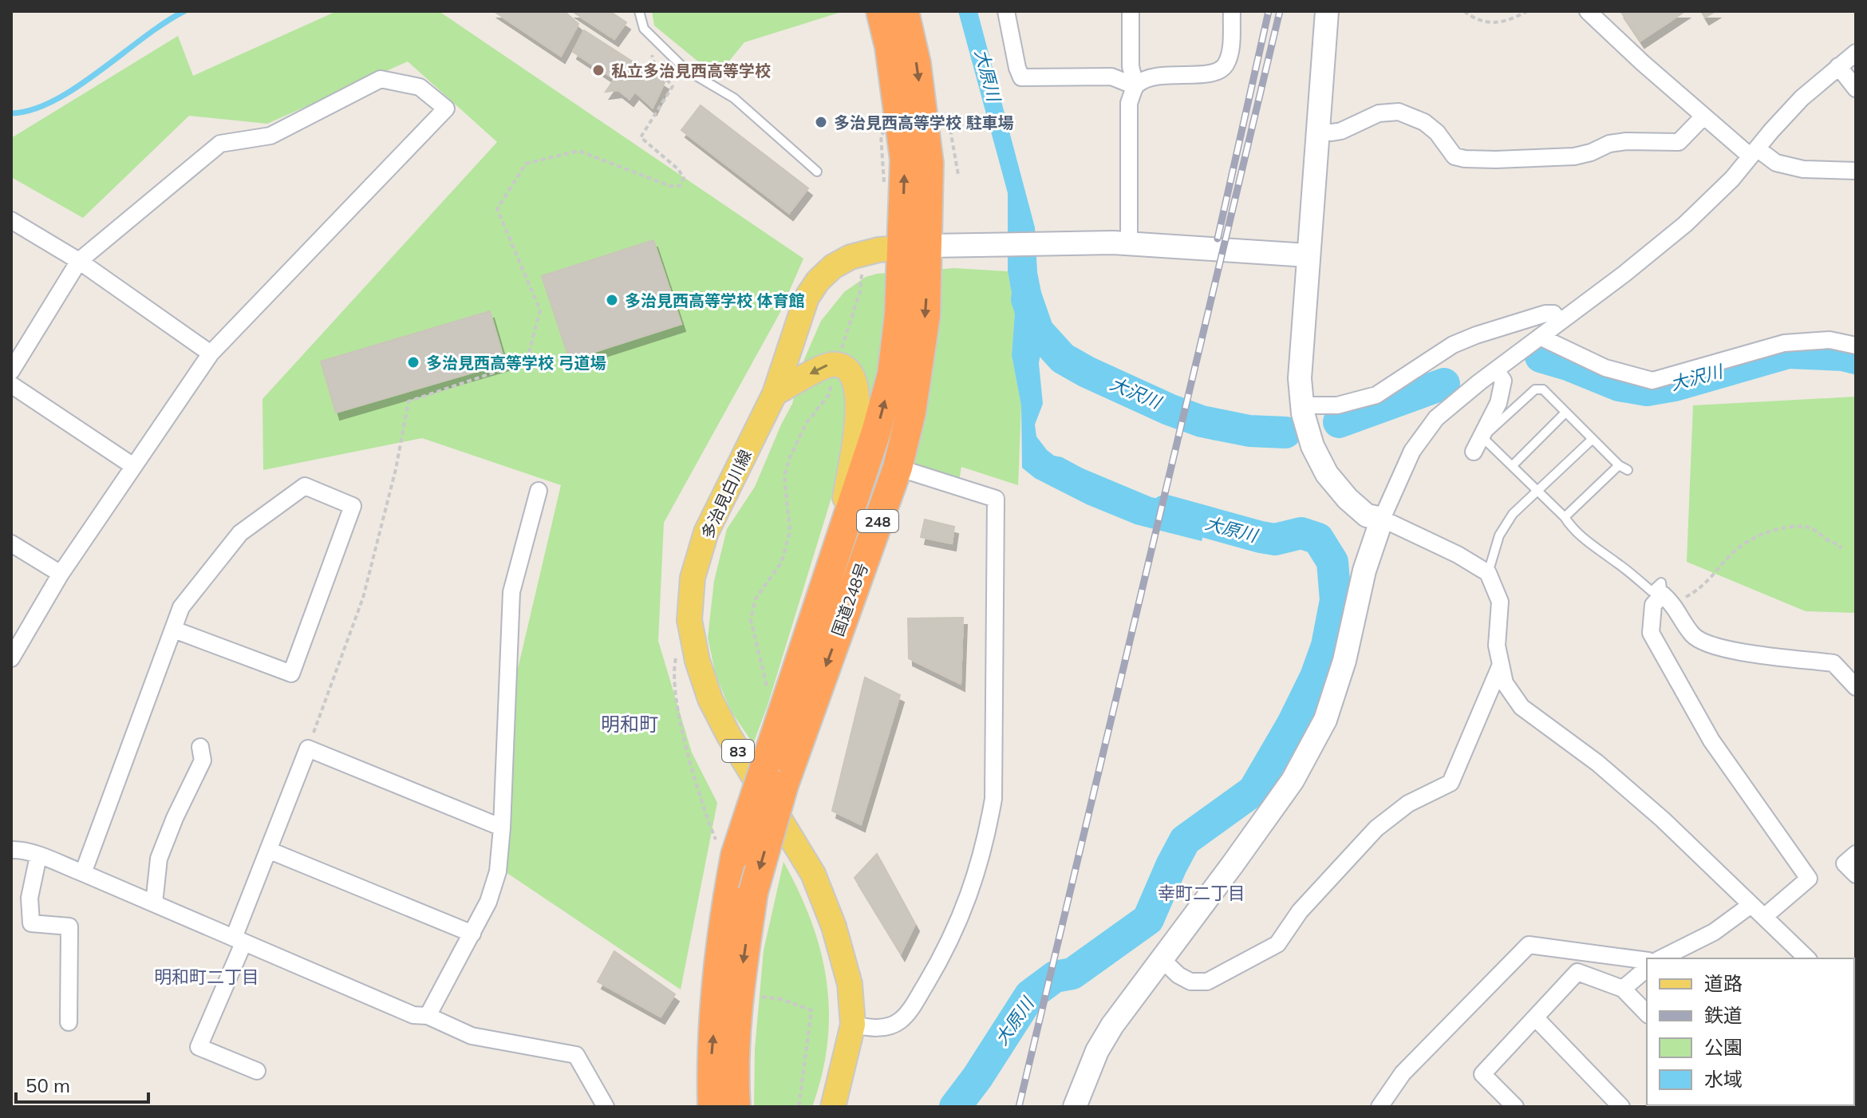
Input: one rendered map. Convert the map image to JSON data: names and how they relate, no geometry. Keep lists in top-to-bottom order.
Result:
{
  "streets": {
    "highway": ["248", "国道248号"],
    "main road": ["多治見白川線", "83"]
  },
  "crossings": [
    ["多治見白川線", "国道248号"]
  ],
  "districts": ["明和町", "幸町二丁目", "明和町二丁目"],
  "water": ["大原川", "大沢川"],
  "places": [
    "私立多治見西高等学校",
    "多治見西高等学校 駐車場",
    "多治見西高等学校 体育館",
    "多治見西高等学校 弓道場"
  ],
  "legend": [
    "道路",
    "鉄道",
    "公園",
    "水域"
  ],
  "scale_bar": "50 m"
}
